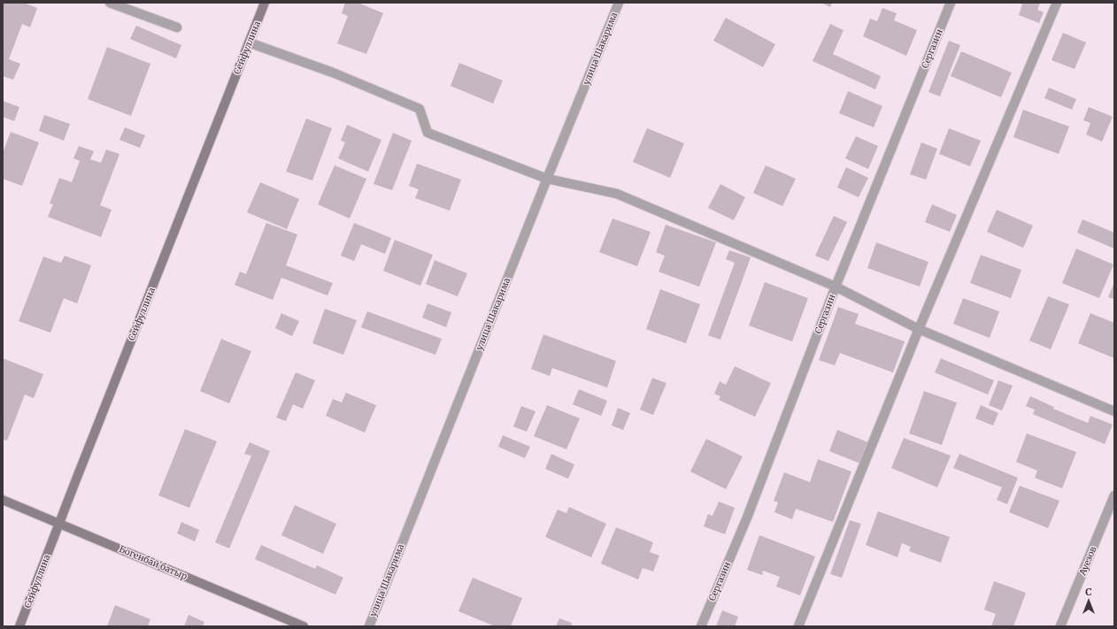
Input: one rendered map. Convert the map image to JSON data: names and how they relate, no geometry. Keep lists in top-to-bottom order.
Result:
{
  "streets": {
    "main road": ["Сейфуллина", "Богенбай батыр"],
    "street": ["улица Шакарима", "Сергазин", "Ауезов"]
  },
  "crossings": [
    ["Сейфуллина", "Богенбай батыр"]
  ],
  "north": "top"
}
